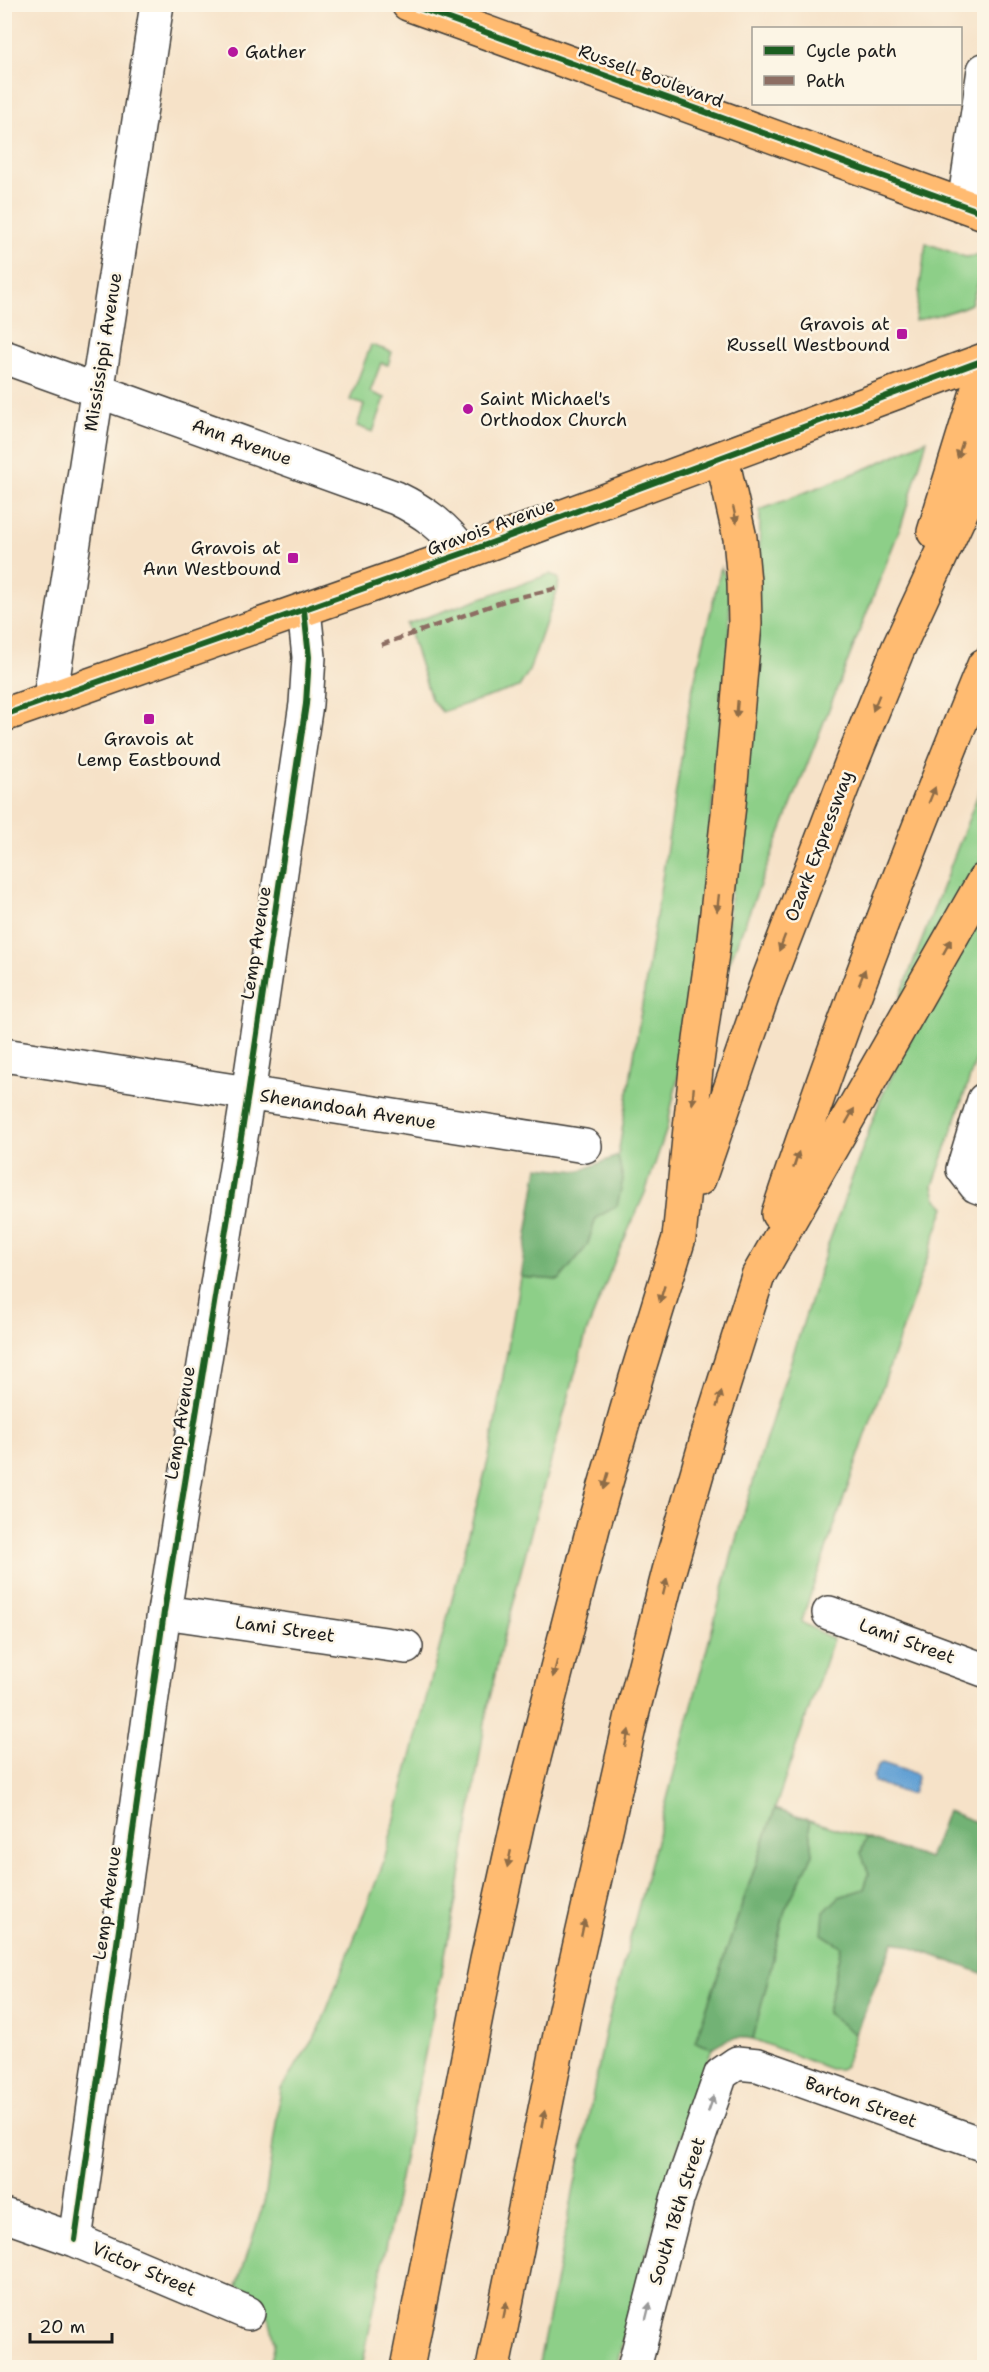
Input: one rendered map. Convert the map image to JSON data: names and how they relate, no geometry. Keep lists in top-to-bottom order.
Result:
{
  "streets": {
    "main road": ["Russell Boulevard", "Gravois Avenue", "Ozark Expressway"],
    "street": [
      "Mississippi Avenue",
      "Ann Avenue",
      "Lemp Avenue",
      "Shenandoah Avenue",
      "Lami Street",
      "Barton Street",
      "South 18th Street",
      "Victor Street"
    ]
  },
  "crossings": [
    ["Mississippi Avenue", "Ann Avenue"],
    ["Mississippi Avenue", "Gravois Avenue"],
    ["Ann Avenue", "Gravois Avenue"],
    ["Gravois Avenue", "Lemp Avenue"],
    ["Lemp Avenue", "Shenandoah Avenue"],
    ["Lemp Avenue", "Lami Street"],
    ["Lemp Avenue", "Victor Street"],
    ["Barton Street", "South 18th Street"]
  ],
  "one_way": ["South 18th Street"],
  "places": {
    "other": ["Gather", "Saint Michael's Orthodox Church"],
    "transit": ["Gravois at Russell Westbound", "Gravois at Ann Westbound", "Gravois at Lemp Eastbound"]
  },
  "legend": ["Cycle path", "Path"],
  "scale_bar": "20 m"
}
